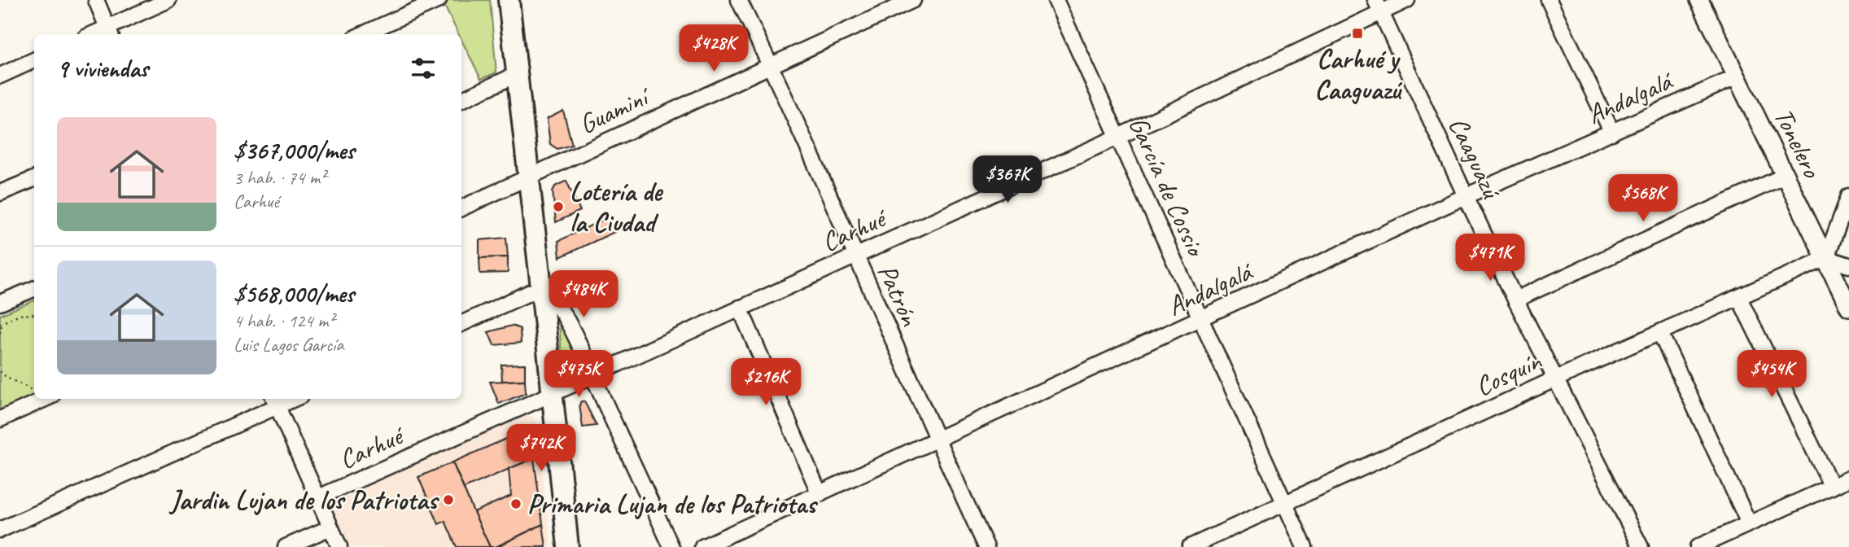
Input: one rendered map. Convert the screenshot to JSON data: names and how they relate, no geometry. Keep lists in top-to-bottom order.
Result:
{
  "streets": {
    "street": [
      "Andalgalá",
      "Guaminí",
      "Tonelero",
      "Caaguazú",
      "García de Cossio",
      "Carhué",
      "Patrón",
      "Cosquín"
    ]
  },
  "crossings": [
    ["Andalgalá", "Tonelero"],
    ["Andalgalá", "Caaguazú"],
    ["Andalgalá", "García de Cossio"],
    ["Andalgalá", "Patrón"],
    ["Guaminí", "Patrón"],
    ["Tonelero", "Cosquín"],
    ["Caaguazú", "Carhué"],
    ["Caaguazú", "Cosquín"],
    ["García de Cossio", "Carhué"],
    ["García de Cossio", "Cosquín"],
    ["Carhué", "Patrón"]
  ],
  "places": {
    "transit": ["Carhué y Caaguazú"],
    "other": ["Lotería de la Ciudad", "Jardin Lujan de los Patriotas", "Primaria Lujan de los Patriotas"]
  },
  "page": {
    "price": [
      "$428K",
      "$367K",
      "$568K",
      "$471K",
      "$484K",
      "$475K",
      "$454K",
      "$216K",
      "$742K"
    ],
    "heading": "9 viviendas",
    "list": [
      {
        "name": "$367,000/mes",
        "note": "3 hab. · 74 m² · Carhué"
      },
      {
        "name": "$568,000/mes",
        "note": "4 hab. · 124 m² · Luis Lagos García"
      }
    ]
  }
}
